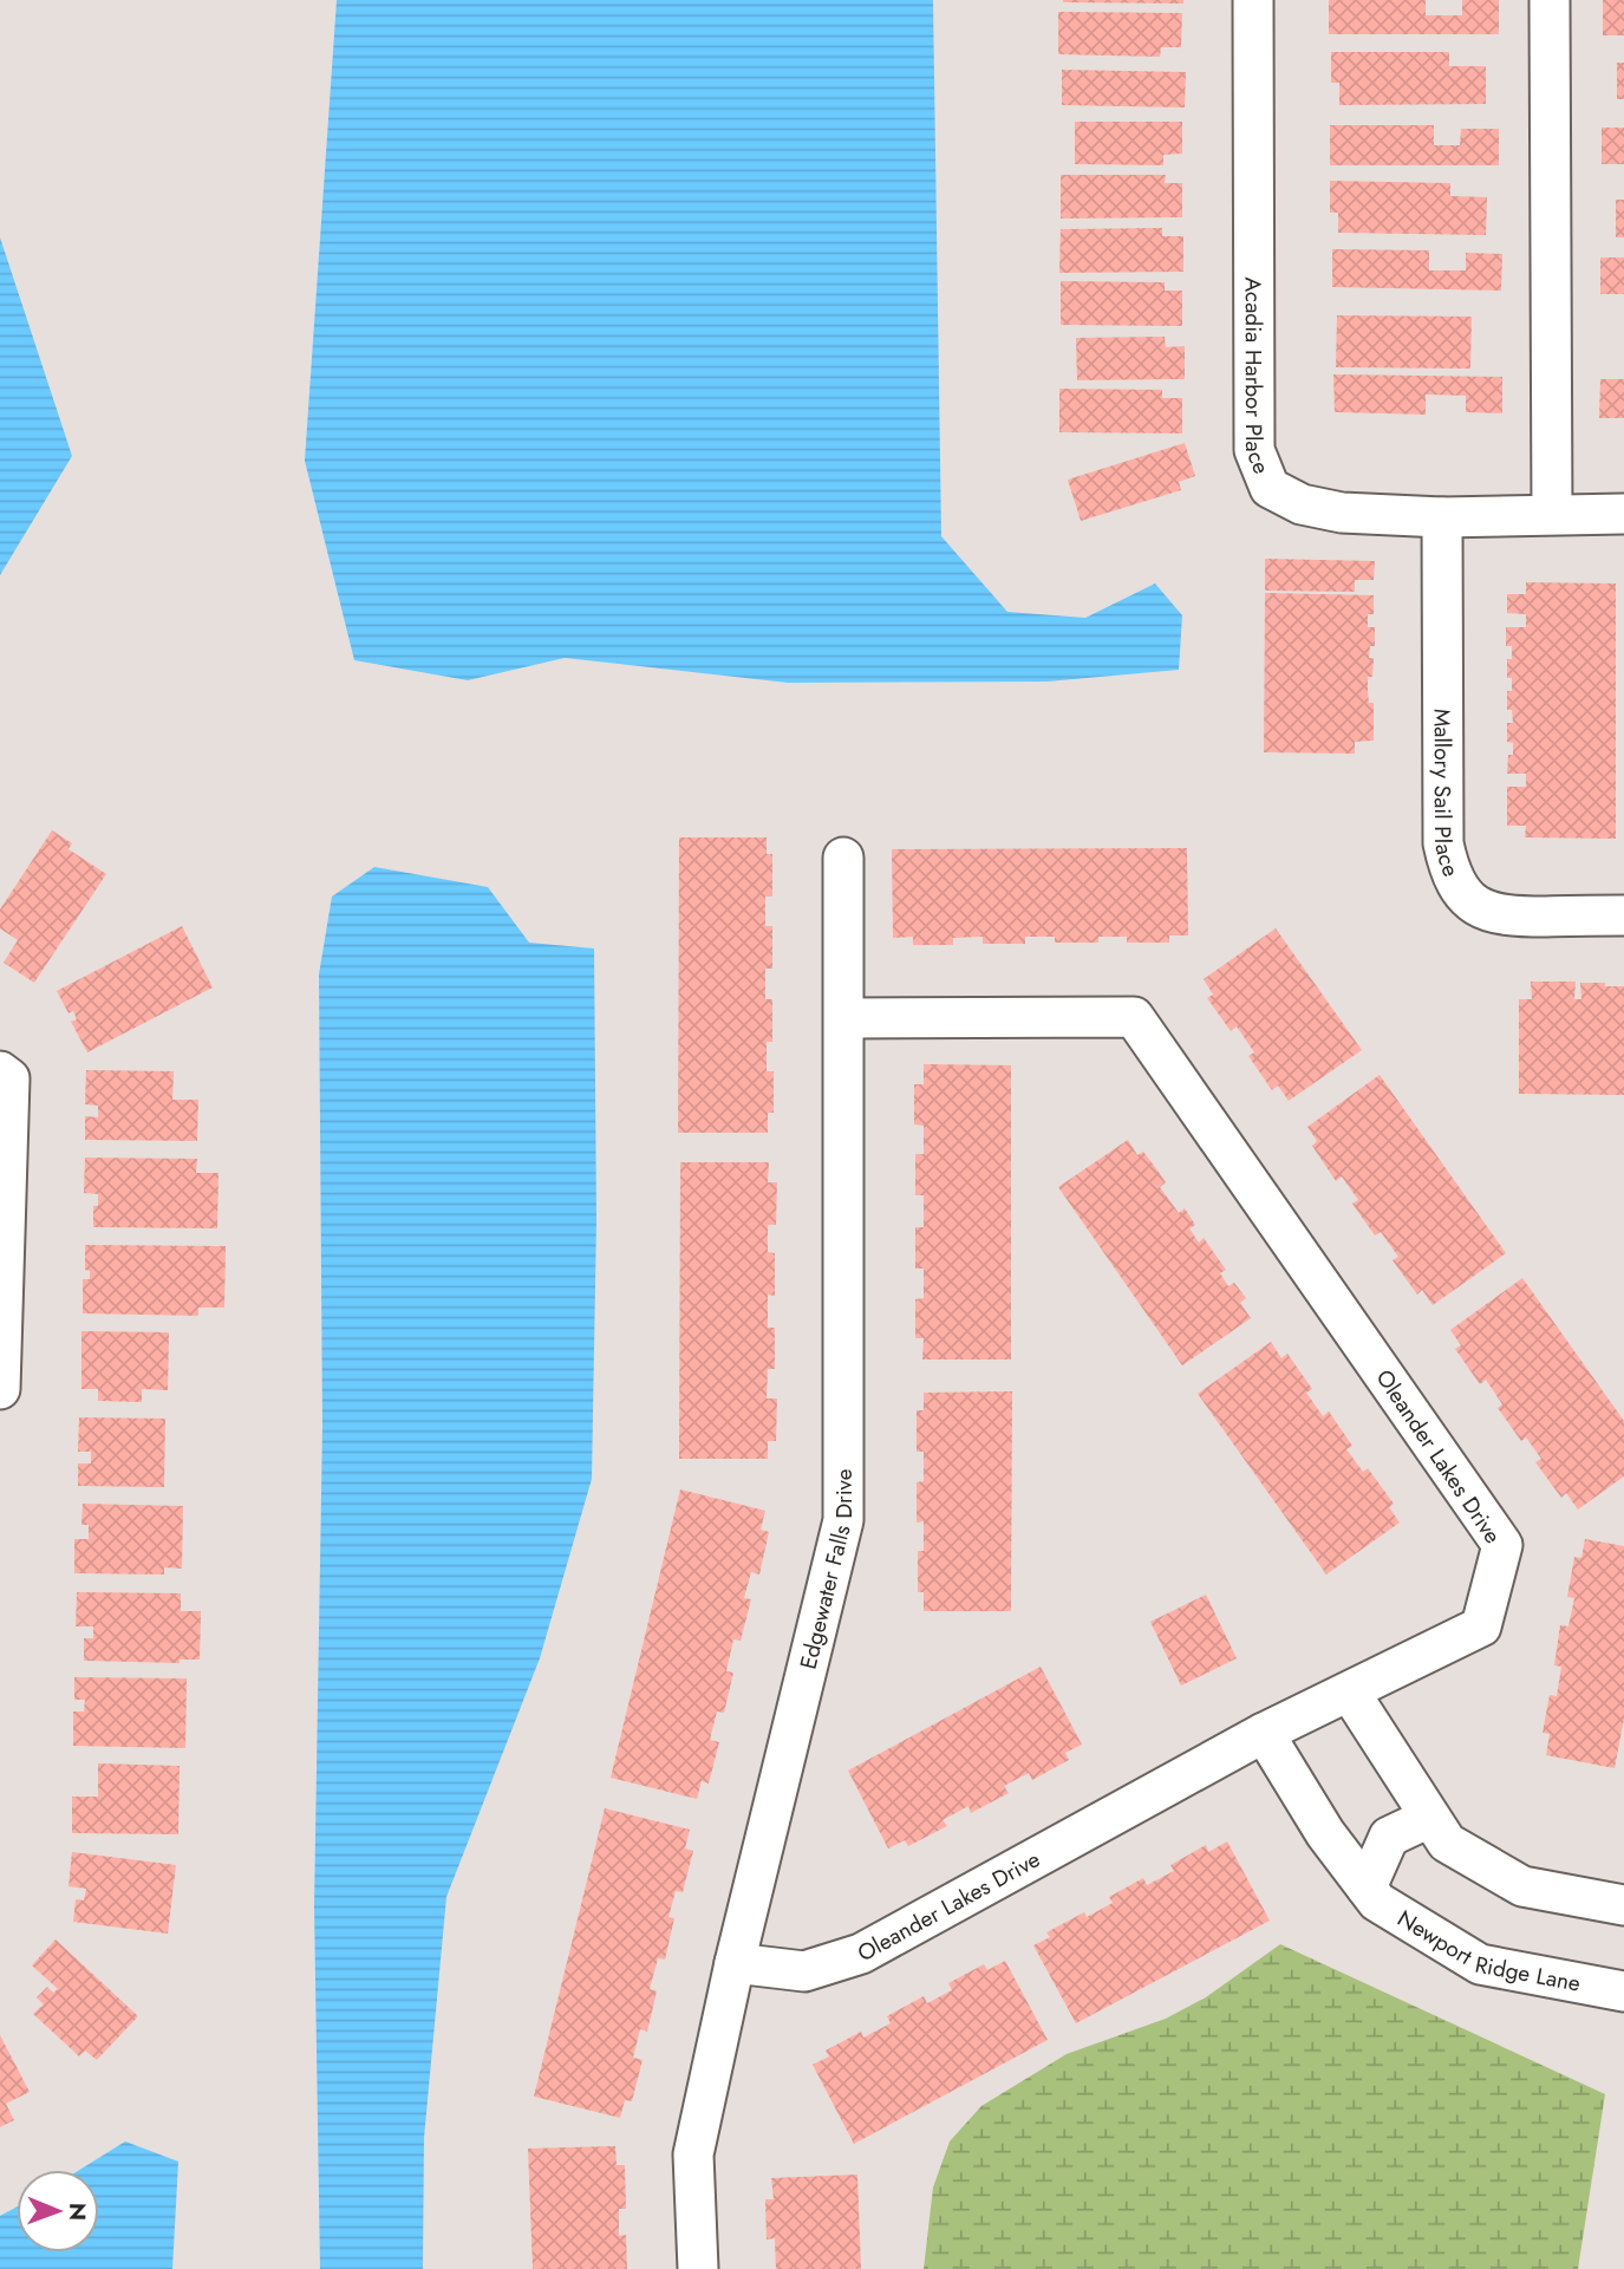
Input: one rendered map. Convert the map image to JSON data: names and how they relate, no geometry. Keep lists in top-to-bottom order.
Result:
{
  "streets": {
    "street": [
      "Acadia Harbor Place",
      "Mallory Sail Place",
      "Oleander Lakes Drive",
      "Edgewater Falls Drive",
      "Newport Ridge Lane"
    ]
  },
  "crossings": [
    ["Acadia Harbor Place", "Mallory Sail Place"],
    ["Oleander Lakes Drive", "Edgewater Falls Drive"],
    ["Oleander Lakes Drive", "Newport Ridge Lane"]
  ],
  "north": "right"
}
